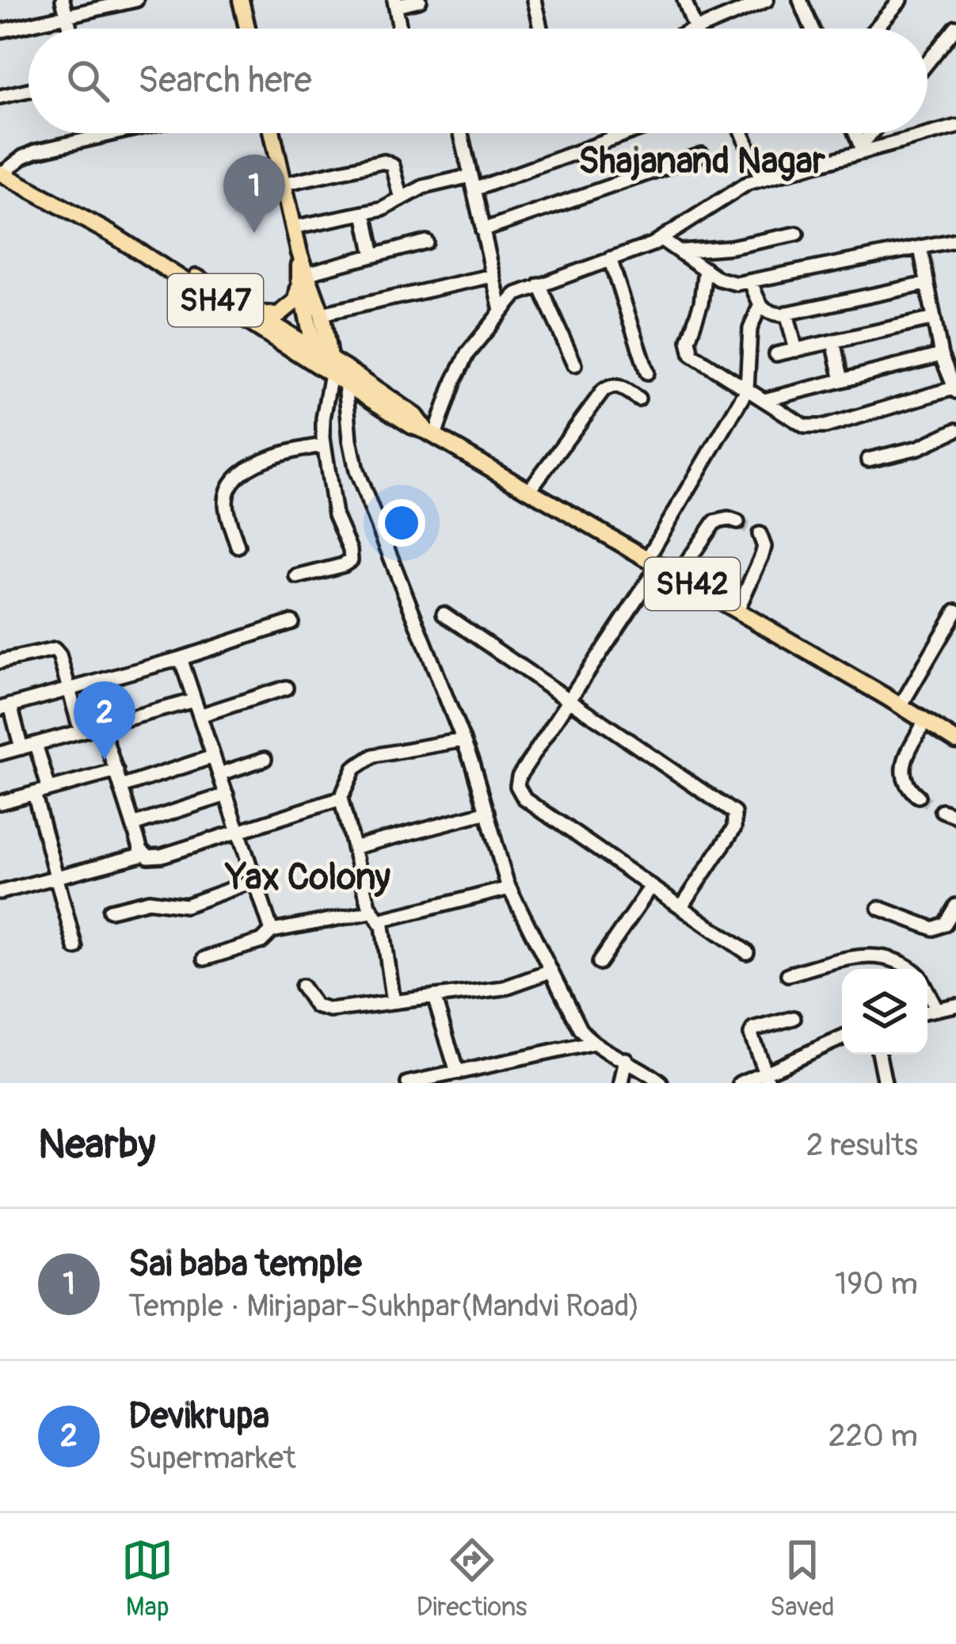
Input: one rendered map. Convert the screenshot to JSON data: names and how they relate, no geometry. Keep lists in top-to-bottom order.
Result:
{
  "streets": {
    "main road": ["SH47", "SH42"]
  },
  "crossings": [
    ["SH47", "SH42"]
  ],
  "districts": ["Shajanand Nagar", "Yax Colony"],
  "page": {
    "search": "Search here",
    "pins": ["1", "2"],
    "heading": ["Nearby", "2 results"],
    "list": [
      {
        "mark": "1",
        "name": "Sai baba temple",
        "note": "Temple · Mirjapar-Sukhpar(Mandvi Road)",
        "value": "190 m"
      },
      {
        "mark": "2",
        "name": "Devikrupa",
        "note": "Supermarket",
        "value": "220 m"
      }
    ],
    "nav": ["Map", "Directions", "Saved"]
  }
}
